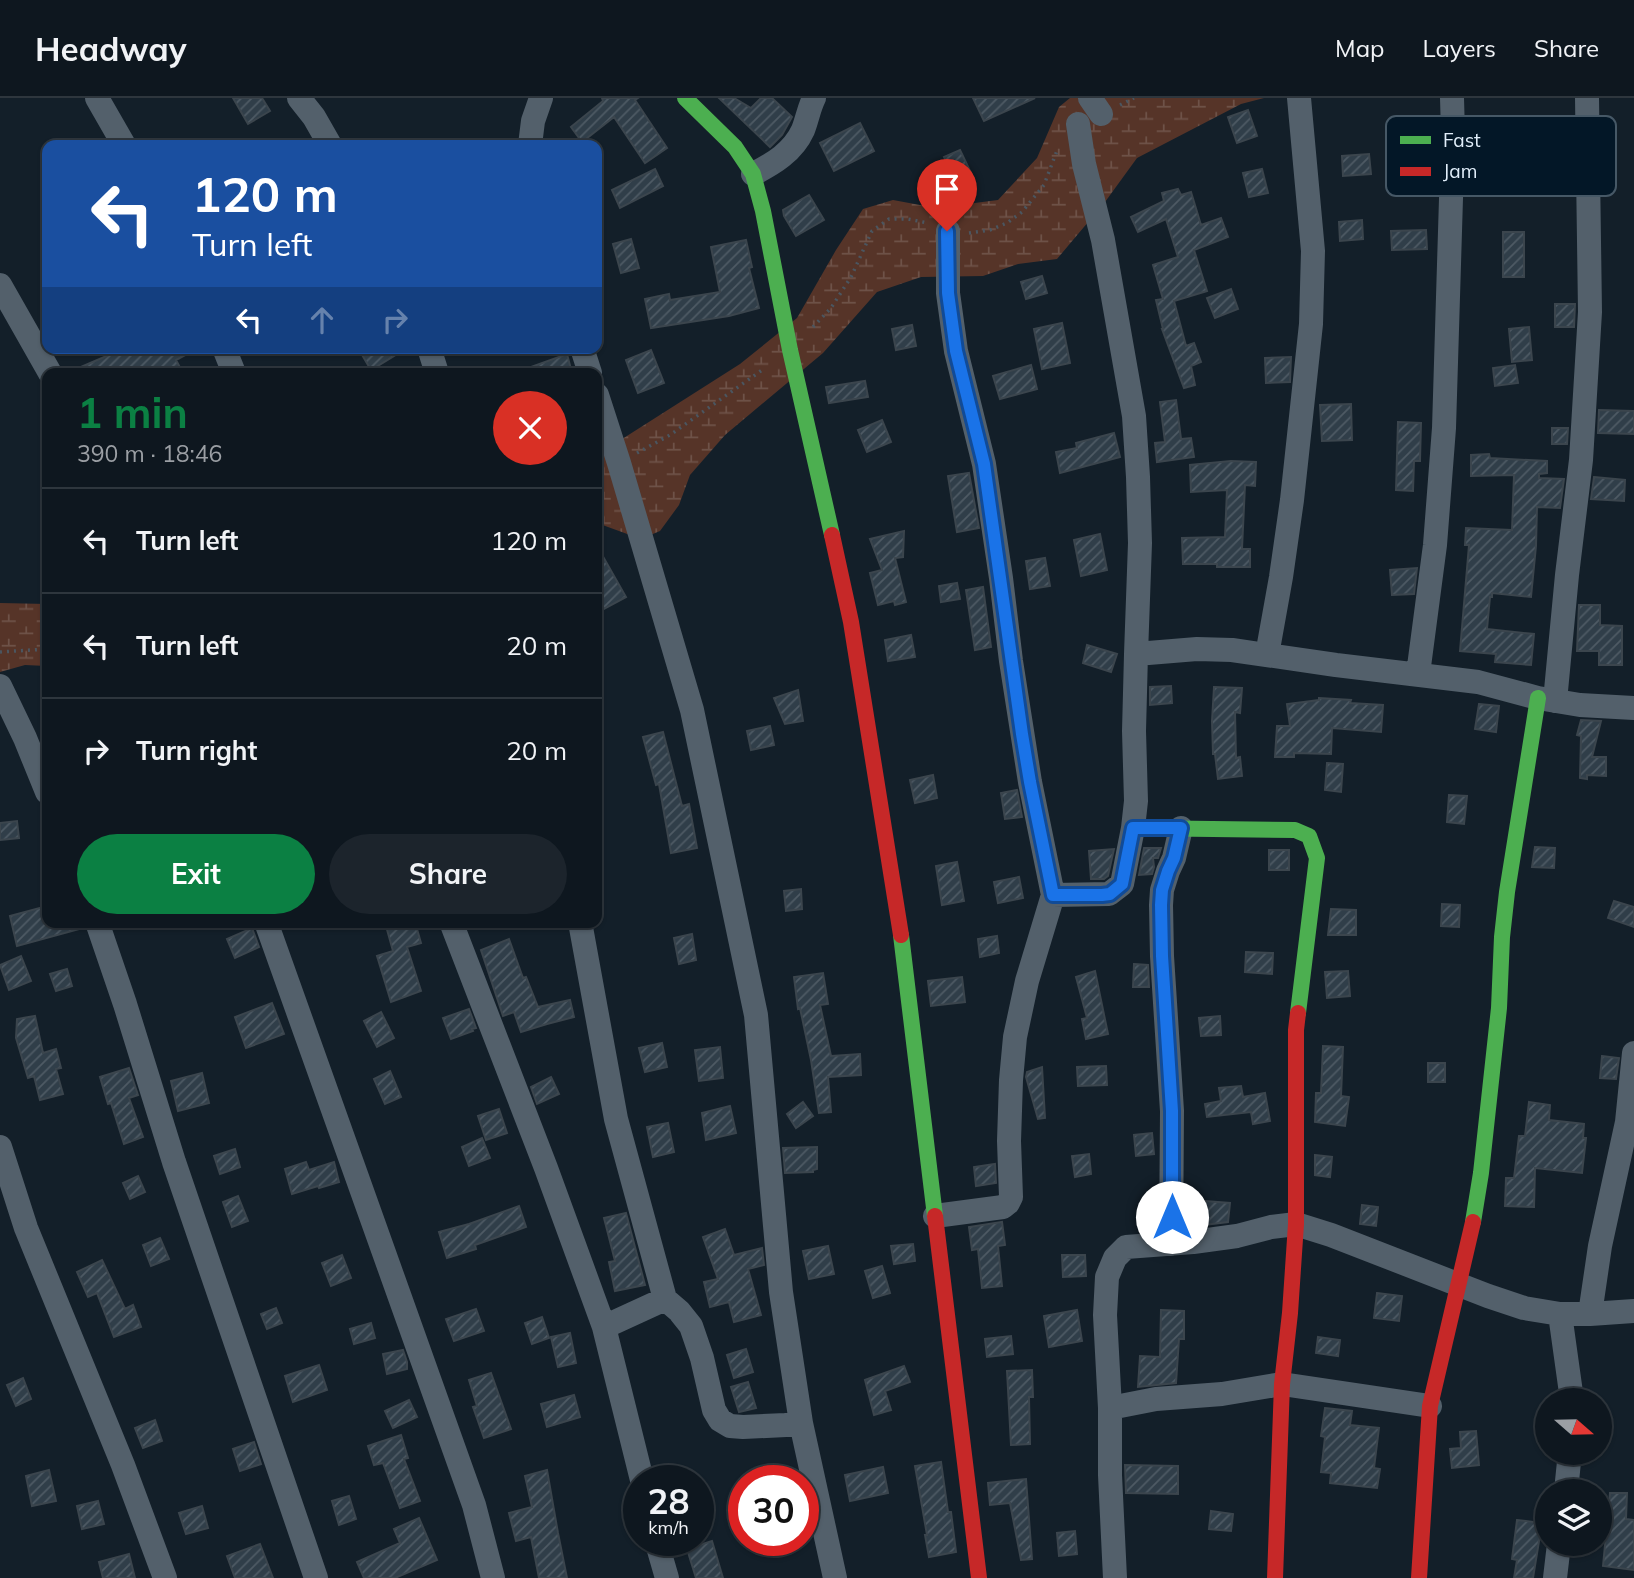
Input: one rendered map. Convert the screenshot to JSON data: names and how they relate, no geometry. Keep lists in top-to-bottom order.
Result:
{
  "legend": ["Fast", "Jam"],
  "north": "right",
  "page": {
    "header": "Headway",
    "nav": ["Map", "Layers", "Share"],
    "turn": ["120 m", "Turn left"],
    "heading": ["1 min", "390 m · 18:46"],
    "list": [
      {
        "name": "Turn left",
        "value": "120 m"
      },
      {
        "name": "Turn left",
        "value": "20 m"
      },
      {
        "name": "Turn right",
        "value": "20 m"
      }
    ],
    "buttons": ["Exit", "Share"],
    "speed": "28 km/h",
    "limit": "30"
  }
}
